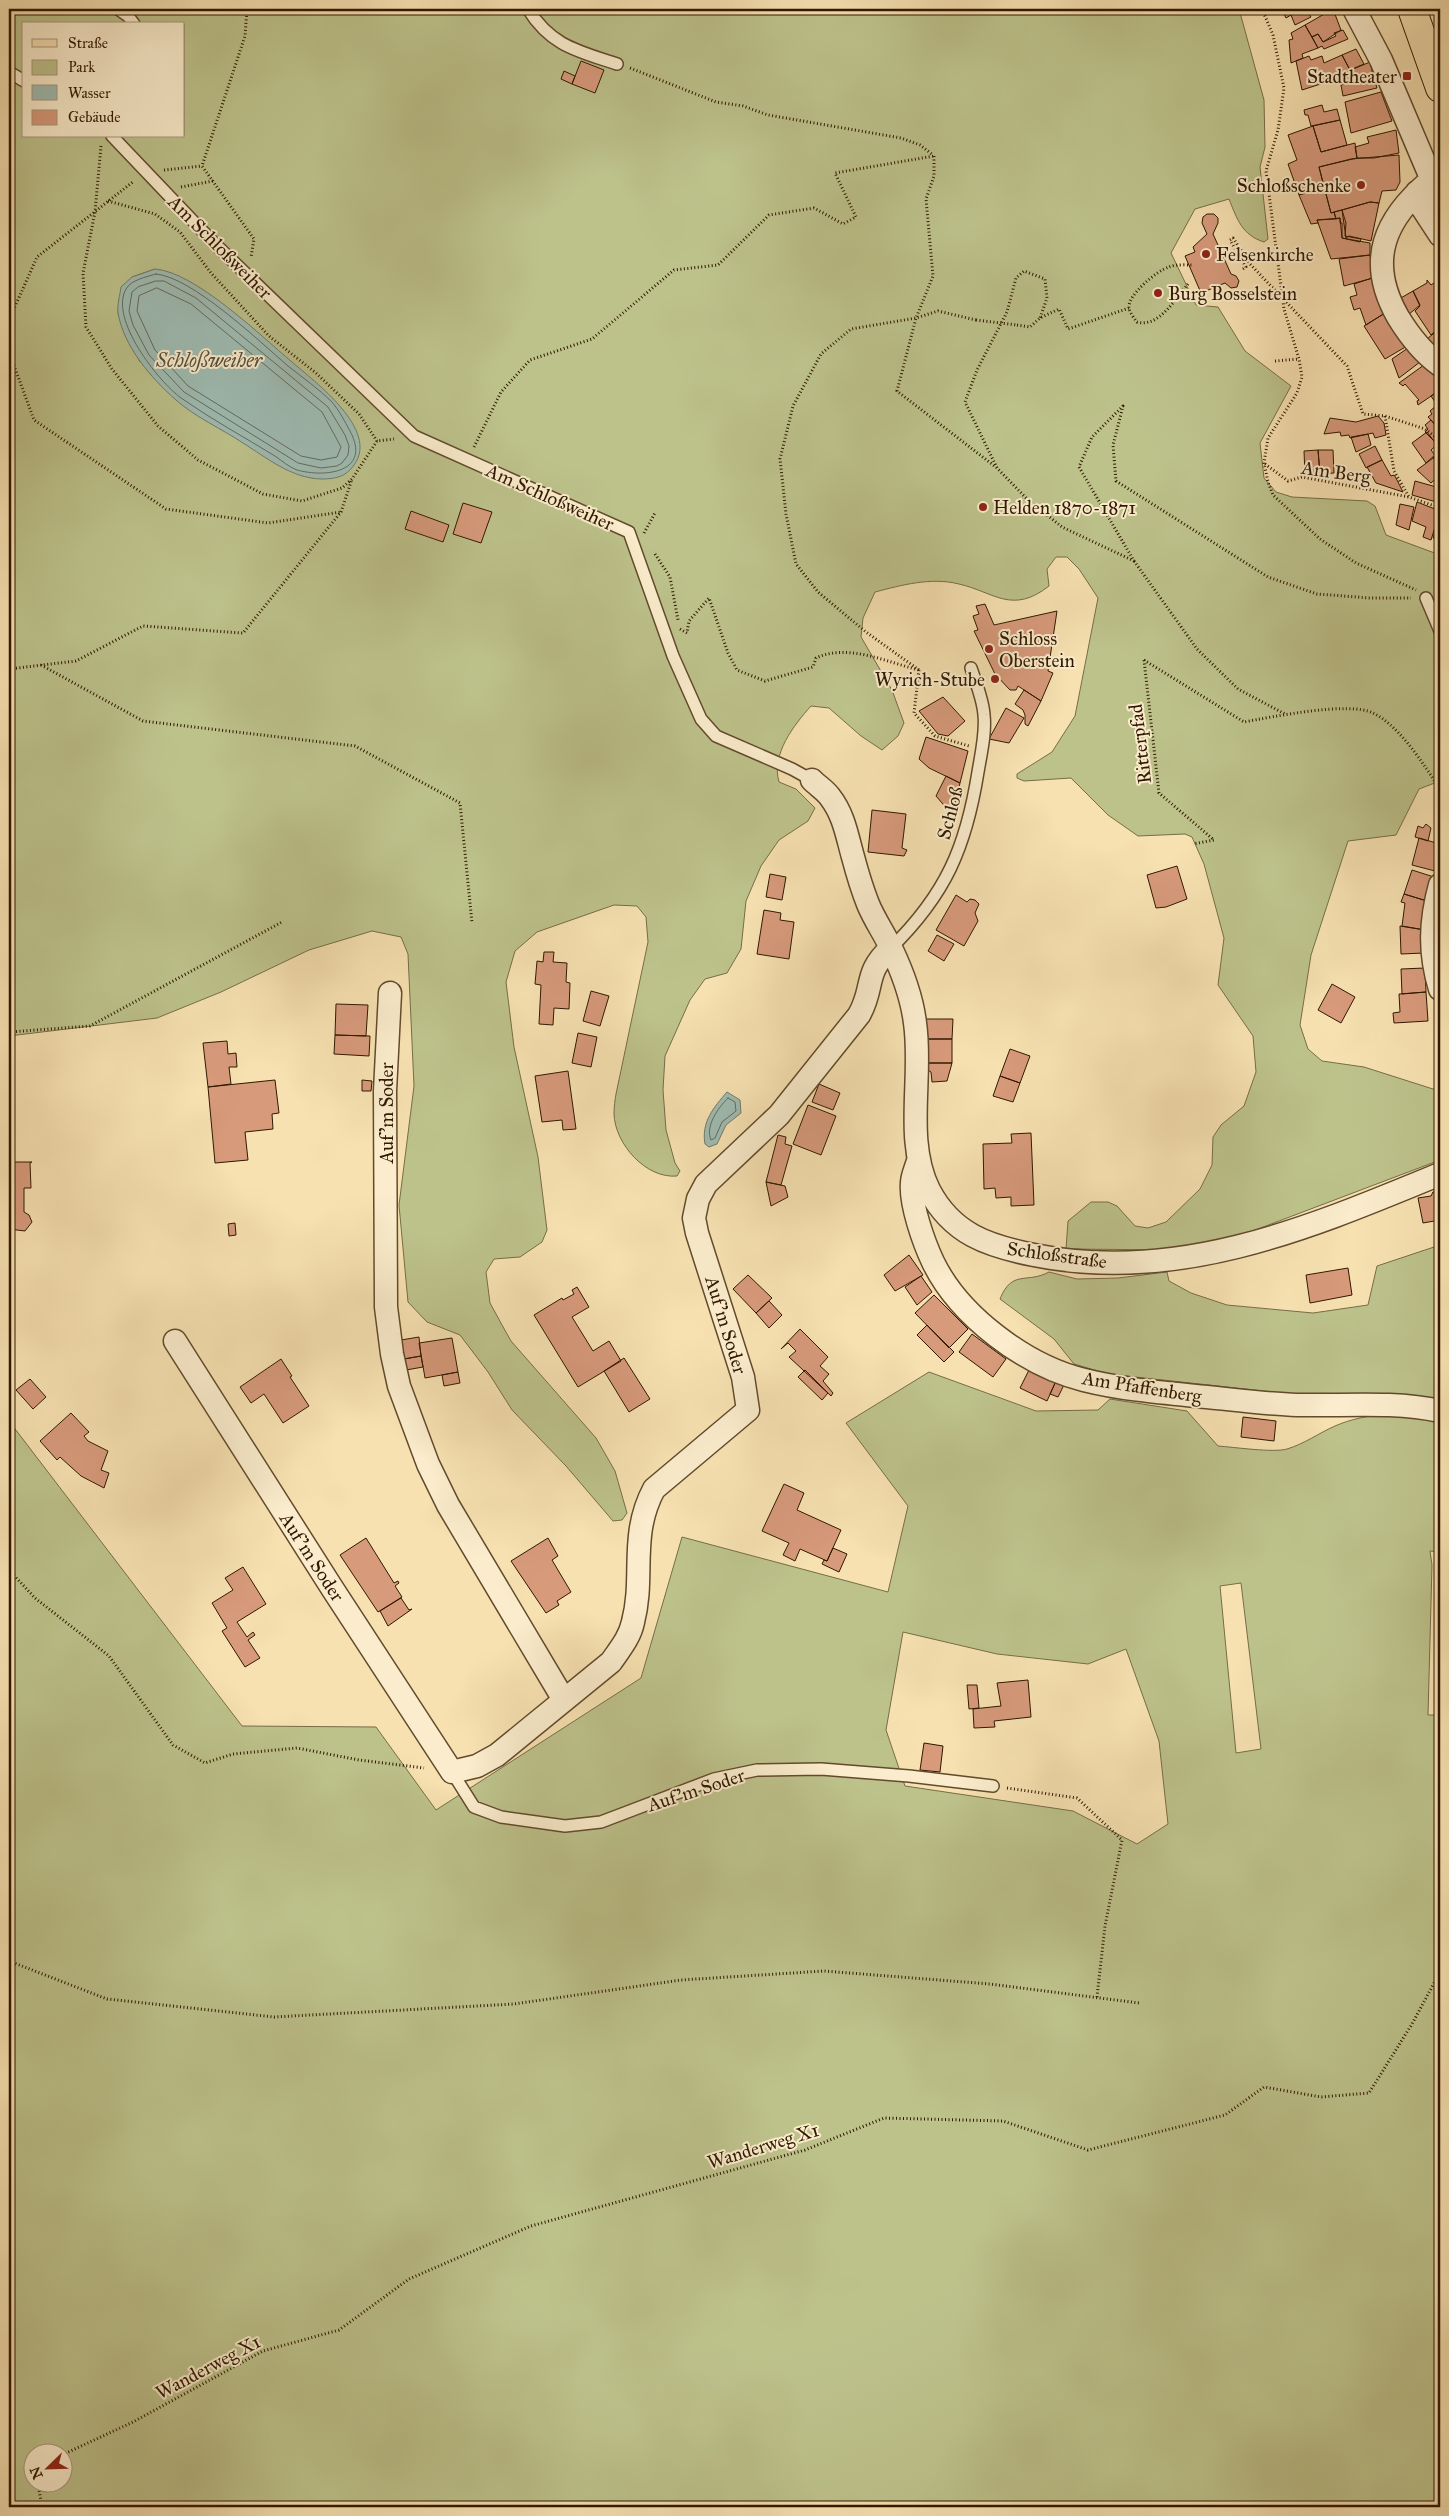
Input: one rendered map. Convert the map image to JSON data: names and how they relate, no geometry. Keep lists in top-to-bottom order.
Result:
{
  "streets": {
    "street": [
      "Am Schloßweiher",
      "Auf'm Soder",
      "Schloßstraße",
      "Am Pfaffenberg"
    ],
    "lane": ["Schloß"],
    "path": ["Am Berg", "Ritterpfad", "Wanderweg X1"]
  },
  "crossings": [
    ["Am Schloßweiher", "Schloß"],
    ["Am Schloßweiher", "Auf'm Soder"],
    ["Am Schloßweiher", "Schloßstraße"],
    ["Schloß", "Auf'm Soder"],
    ["Schloß", "Schloßstraße"],
    ["Auf'm Soder", "Schloßstraße"],
    ["Schloßstraße", "Am Pfaffenberg"]
  ],
  "water": ["Schloßweiher"],
  "places": {
    "transit": ["Stadtheater"],
    "other": [
      "Schloßschenke",
      "Felsenkirche",
      "Burg Bosselstein",
      "Helden 1870-1871",
      "Schloss Oberstein",
      "Wyrich-Stube"
    ]
  },
  "legend": [
    "Straße",
    "Park",
    "Wasser",
    "Gebäude"
  ],
  "north": "bottom left"
}
